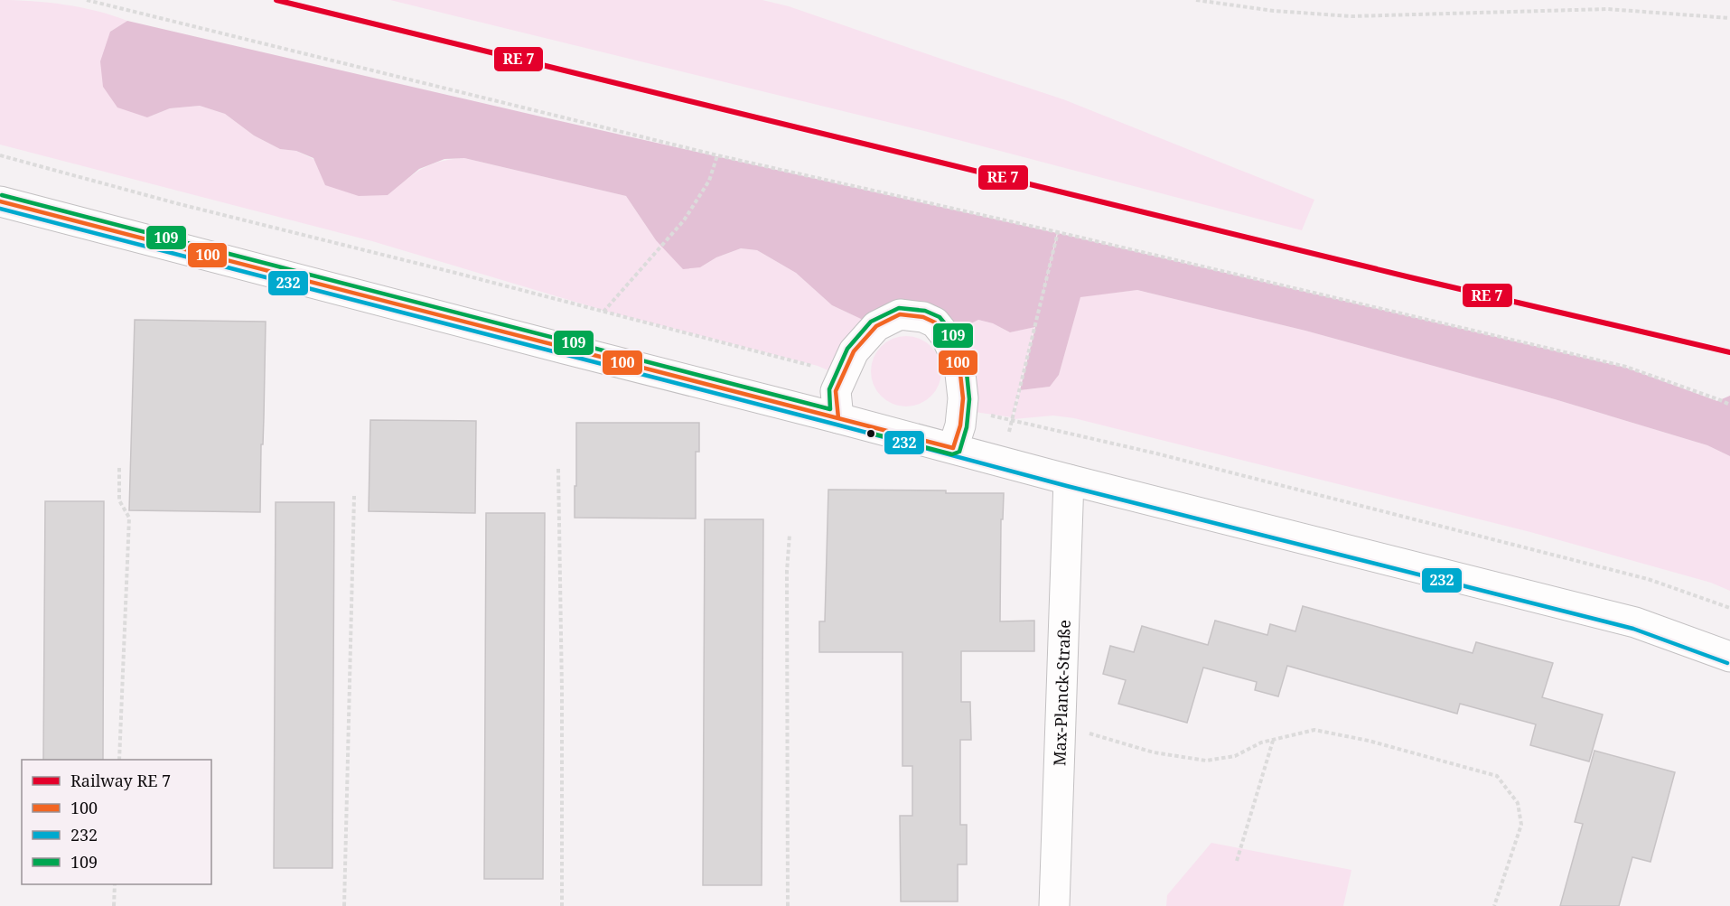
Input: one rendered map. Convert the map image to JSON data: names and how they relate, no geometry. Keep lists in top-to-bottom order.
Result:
{
  "streets": {
    "street": ["Max-Planck-Straße"]
  },
  "lines": ["transit line 109", "transit line 100", "transit line 232"],
  "legend": [
    "Railway RE 7",
    "100",
    "232",
    "109"
  ]
}
